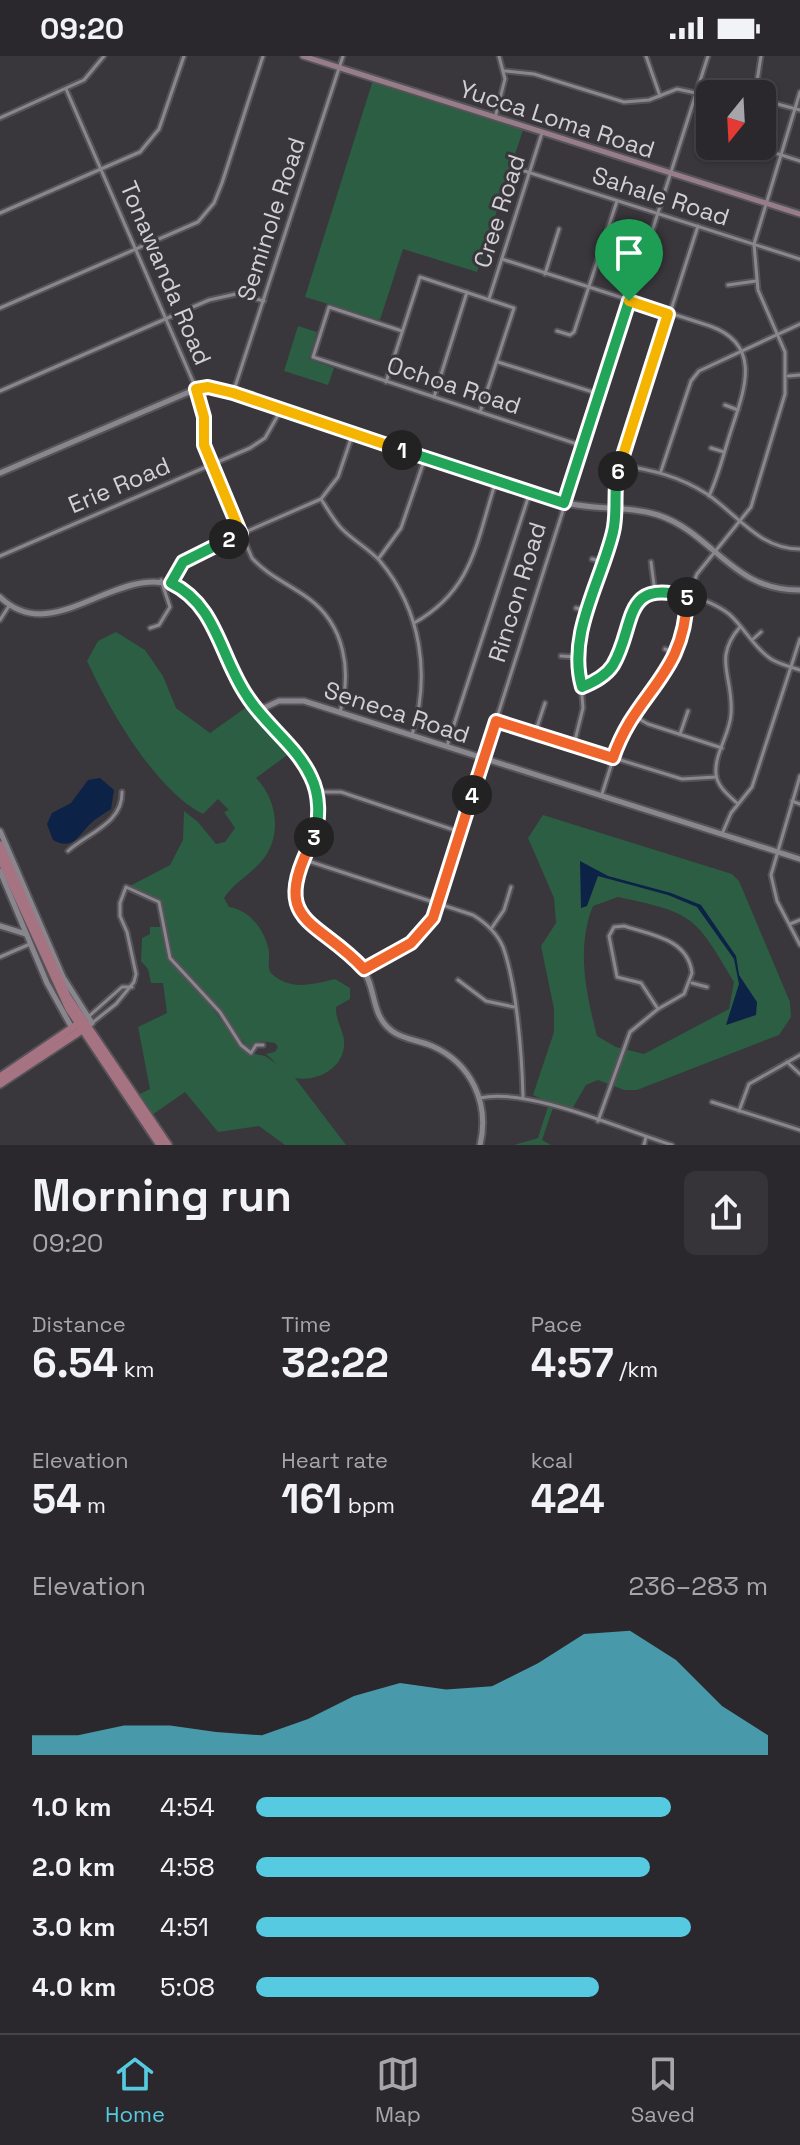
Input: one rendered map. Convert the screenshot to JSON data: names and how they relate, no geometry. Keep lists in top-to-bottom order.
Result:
{
  "streets": {
    "main road": ["Yucca Loma Road"],
    "street": [
      "Sahale Road",
      "Cree Road",
      "Seminole Road",
      "Tonawanda Road",
      "Ochoa Road",
      "Erie Road",
      "Rincon Road",
      "Seneca Road"
    ]
  },
  "crossings": [
    ["Yucca Loma Road", "Cree Road"],
    ["Yucca Loma Road", "Seminole Road"],
    ["Yucca Loma Road", "Rincon Road"],
    ["Sahale Road", "Cree Road"],
    ["Sahale Road", "Rincon Road"],
    ["Tonawanda Road", "Erie Road"],
    ["Tonawanda Road", "Seneca Road"],
    ["Ochoa Road", "Rincon Road"],
    ["Rincon Road", "Seneca Road"]
  ],
  "north": "bottom",
  "page": {
    "status": "09:20",
    "pins": [
      "1",
      "6",
      "2",
      "5",
      "4",
      "3"
    ],
    "heading": ["Morning run", "09:20"],
    "stats": [
      ["Distance", "6.54 km"],
      ["Time", "32:22"],
      ["Pace", "4:57 /km"],
      ["Elevation", "54 m"],
      ["Heart rate", "161 bpm"],
      ["kcal", "424"]
    ],
    "chart": ["Elevation", "236–283 m"],
    "list": [
      {
        "name": "1.0 km",
        "note": "4:54"
      },
      {
        "name": "2.0 km",
        "note": "4:58"
      },
      {
        "name": "3.0 km",
        "note": "4:51"
      },
      {
        "name": "4.0 km",
        "note": "5:08"
      }
    ],
    "tabs": ["Home", "Map", "Saved"]
  }
}
